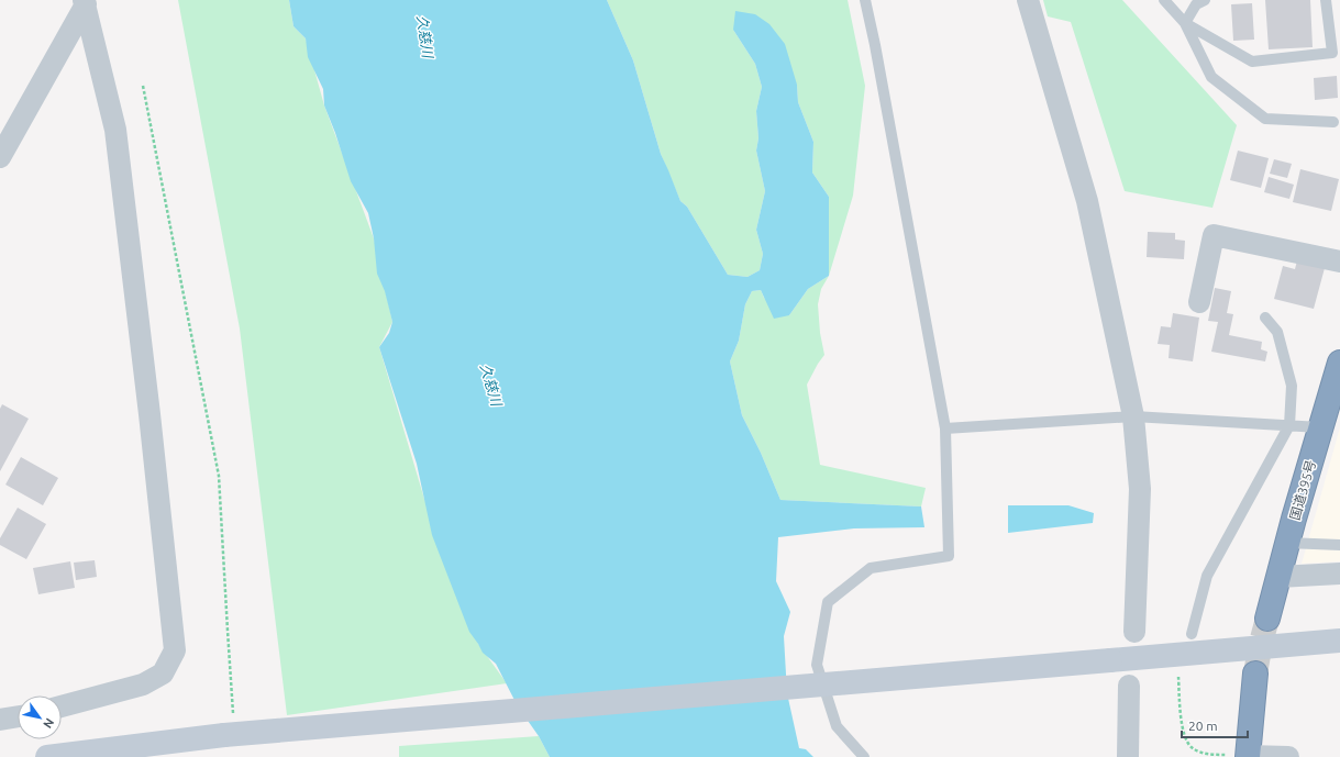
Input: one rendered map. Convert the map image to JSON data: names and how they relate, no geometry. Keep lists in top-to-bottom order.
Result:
{
  "streets": {
    "highway": ["国道395号"]
  },
  "water": ["久慈川"],
  "scale_bar": "20 m",
  "north": "bottom right"
}
